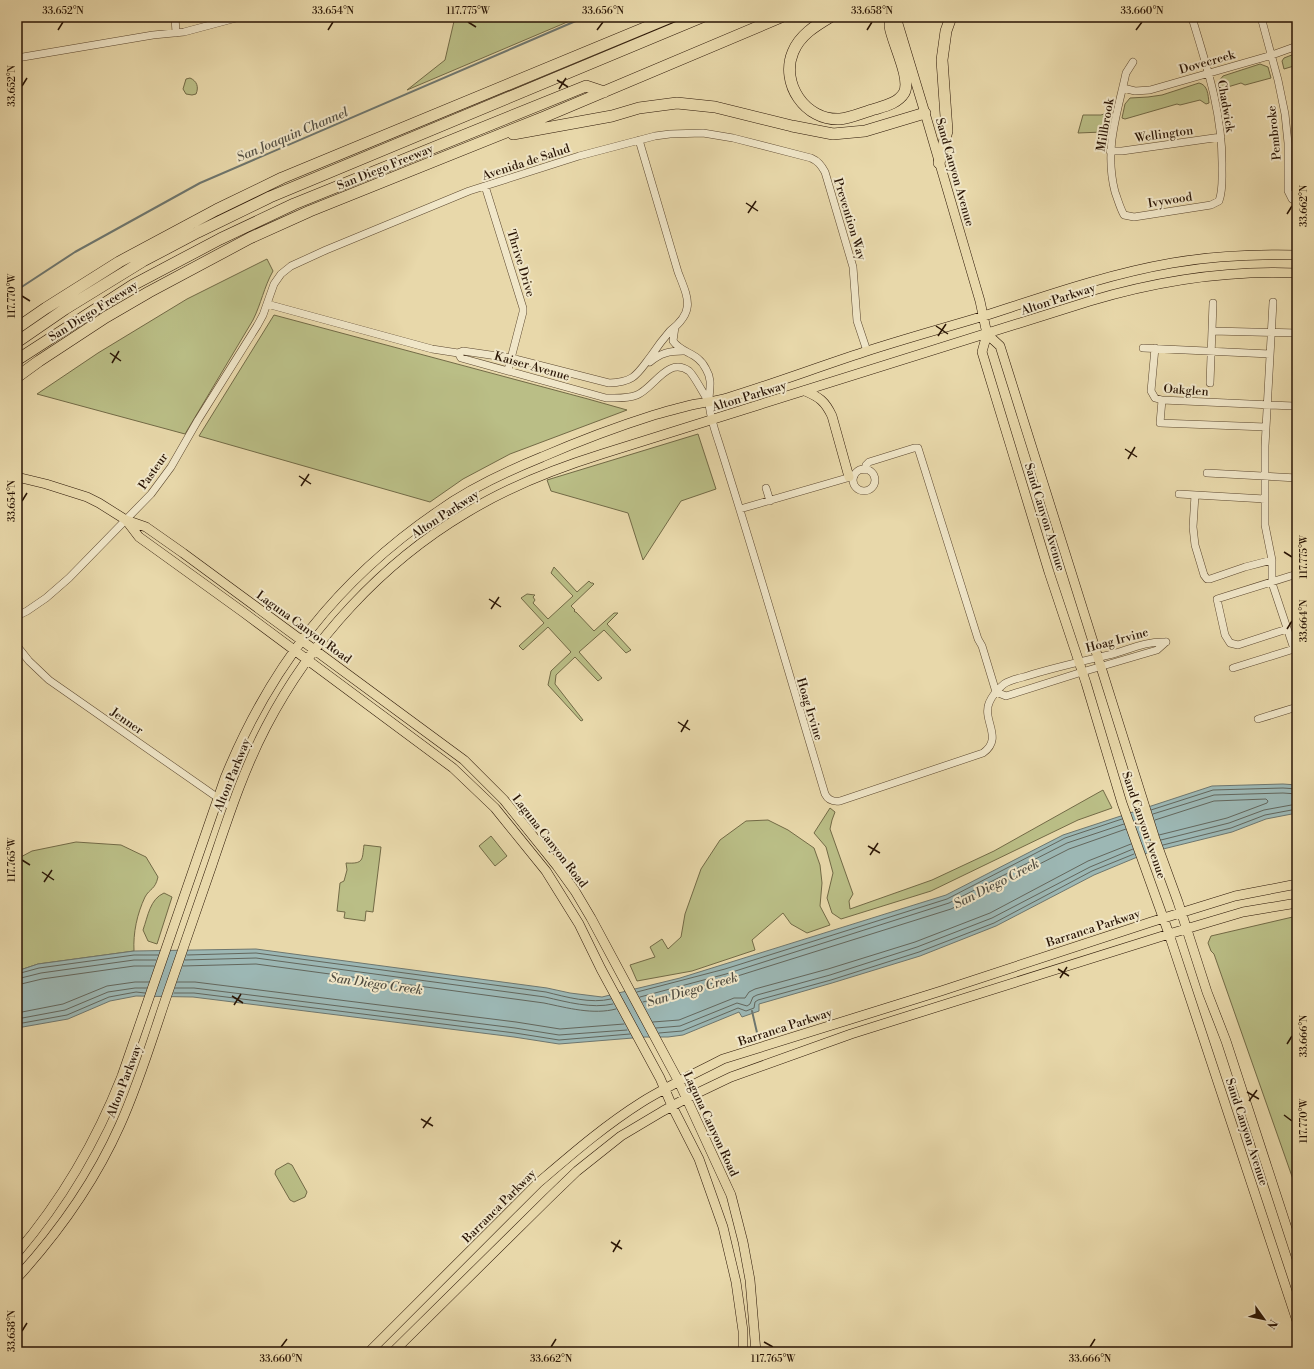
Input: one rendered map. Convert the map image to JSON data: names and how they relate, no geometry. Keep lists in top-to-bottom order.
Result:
{
  "streets": {
    "highway": ["San Diego Freeway"],
    "main road": [
      "Sand Canyon Avenue",
      "Alton Parkway",
      "Laguna Canyon Road",
      "Barranca Parkway"
    ],
    "street": [
      "Dovecreek",
      "Chadwick",
      "Millbrook",
      "Pembroke",
      "Wellington",
      "Avenida de Salud",
      "Ivywood",
      "Prevention Way",
      "Thrive Drive",
      "Kaiser Avenue",
      "Oakglen",
      "Pasteur",
      "Hoag Irvine",
      "Jenner"
    ]
  },
  "crossings": [
    ["Dovecreek", "Chadwick"],
    ["Dovecreek", "Millbrook"],
    ["Dovecreek", "Pembroke"],
    ["Chadwick", "Wellington"],
    ["Chadwick", "Ivywood"],
    ["Millbrook", "Wellington"],
    ["Millbrook", "Ivywood"],
    ["Avenida de Salud", "Prevention Way"],
    ["Avenida de Salud", "Thrive Drive"],
    ["Avenida de Salud", "Kaiser Avenue"],
    ["Avenida de Salud", "Pasteur"],
    ["Sand Canyon Avenue", "Alton Parkway"],
    ["Sand Canyon Avenue", "Hoag Irvine"],
    ["Sand Canyon Avenue", "Barranca Parkway"],
    ["Prevention Way", "Alton Parkway"],
    ["Thrive Drive", "Kaiser Avenue"],
    ["Alton Parkway", "Kaiser Avenue"],
    ["Alton Parkway", "Laguna Canyon Road"],
    ["Alton Parkway", "Hoag Irvine"],
    ["Alton Parkway", "Jenner"],
    ["Kaiser Avenue", "Pasteur"],
    ["Kaiser Avenue", "Hoag Irvine"],
    ["Pasteur", "Laguna Canyon Road"],
    ["Laguna Canyon Road", "Barranca Parkway"]
  ],
  "water": ["San Joaquin Channel", "San Diego Creek"],
  "north": "bottom right",
  "coordinates": [
    "33.652°N",
    "33.654°N",
    "117.775°W",
    "33.656°N",
    "33.658°N",
    "33.660°N",
    "33.662°N",
    "117.770°W",
    "33.664°N",
    "117.765°W",
    "33.666°N"
  ]
}
